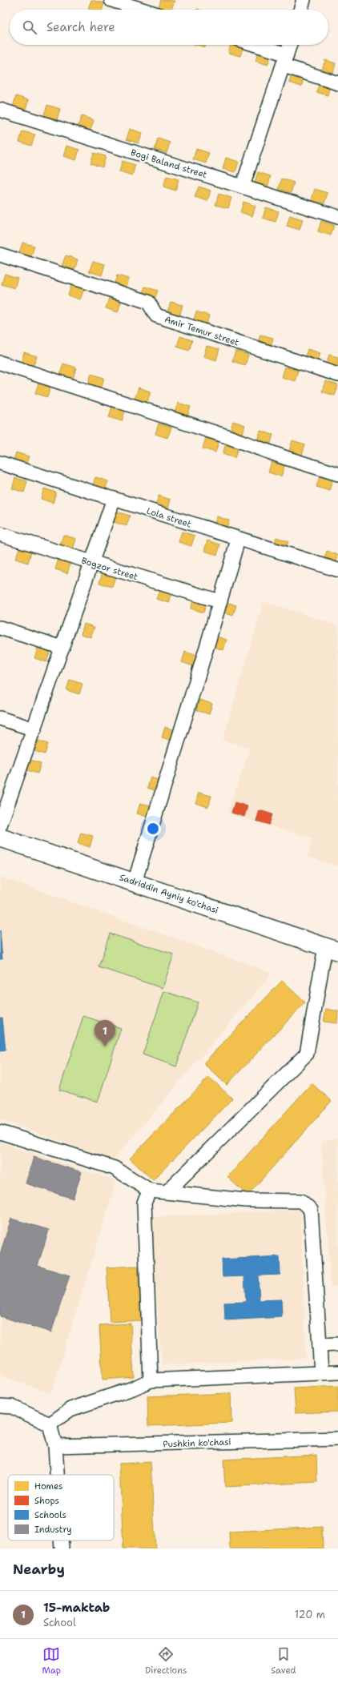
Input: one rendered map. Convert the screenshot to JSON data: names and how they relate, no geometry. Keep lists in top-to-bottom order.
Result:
{
  "streets": {
    "street": [
      "Bogi Baland street",
      "Amir Temur street",
      "Lola street",
      "Bogzor street",
      "Sadriddin Ayniy ko'chasi",
      "Pushkin ko'chasi"
    ]
  },
  "legend": [
    "Homes",
    "Shops",
    "Schools",
    "Industry"
  ],
  "page": {
    "search": "Search here",
    "pins": "1",
    "heading": "Nearby",
    "list": [
      {
        "mark": "1",
        "name": "15-maktab",
        "note": "School",
        "value": "120 m"
      }
    ],
    "nav": ["Map", "Directions", "Saved"]
  }
}
